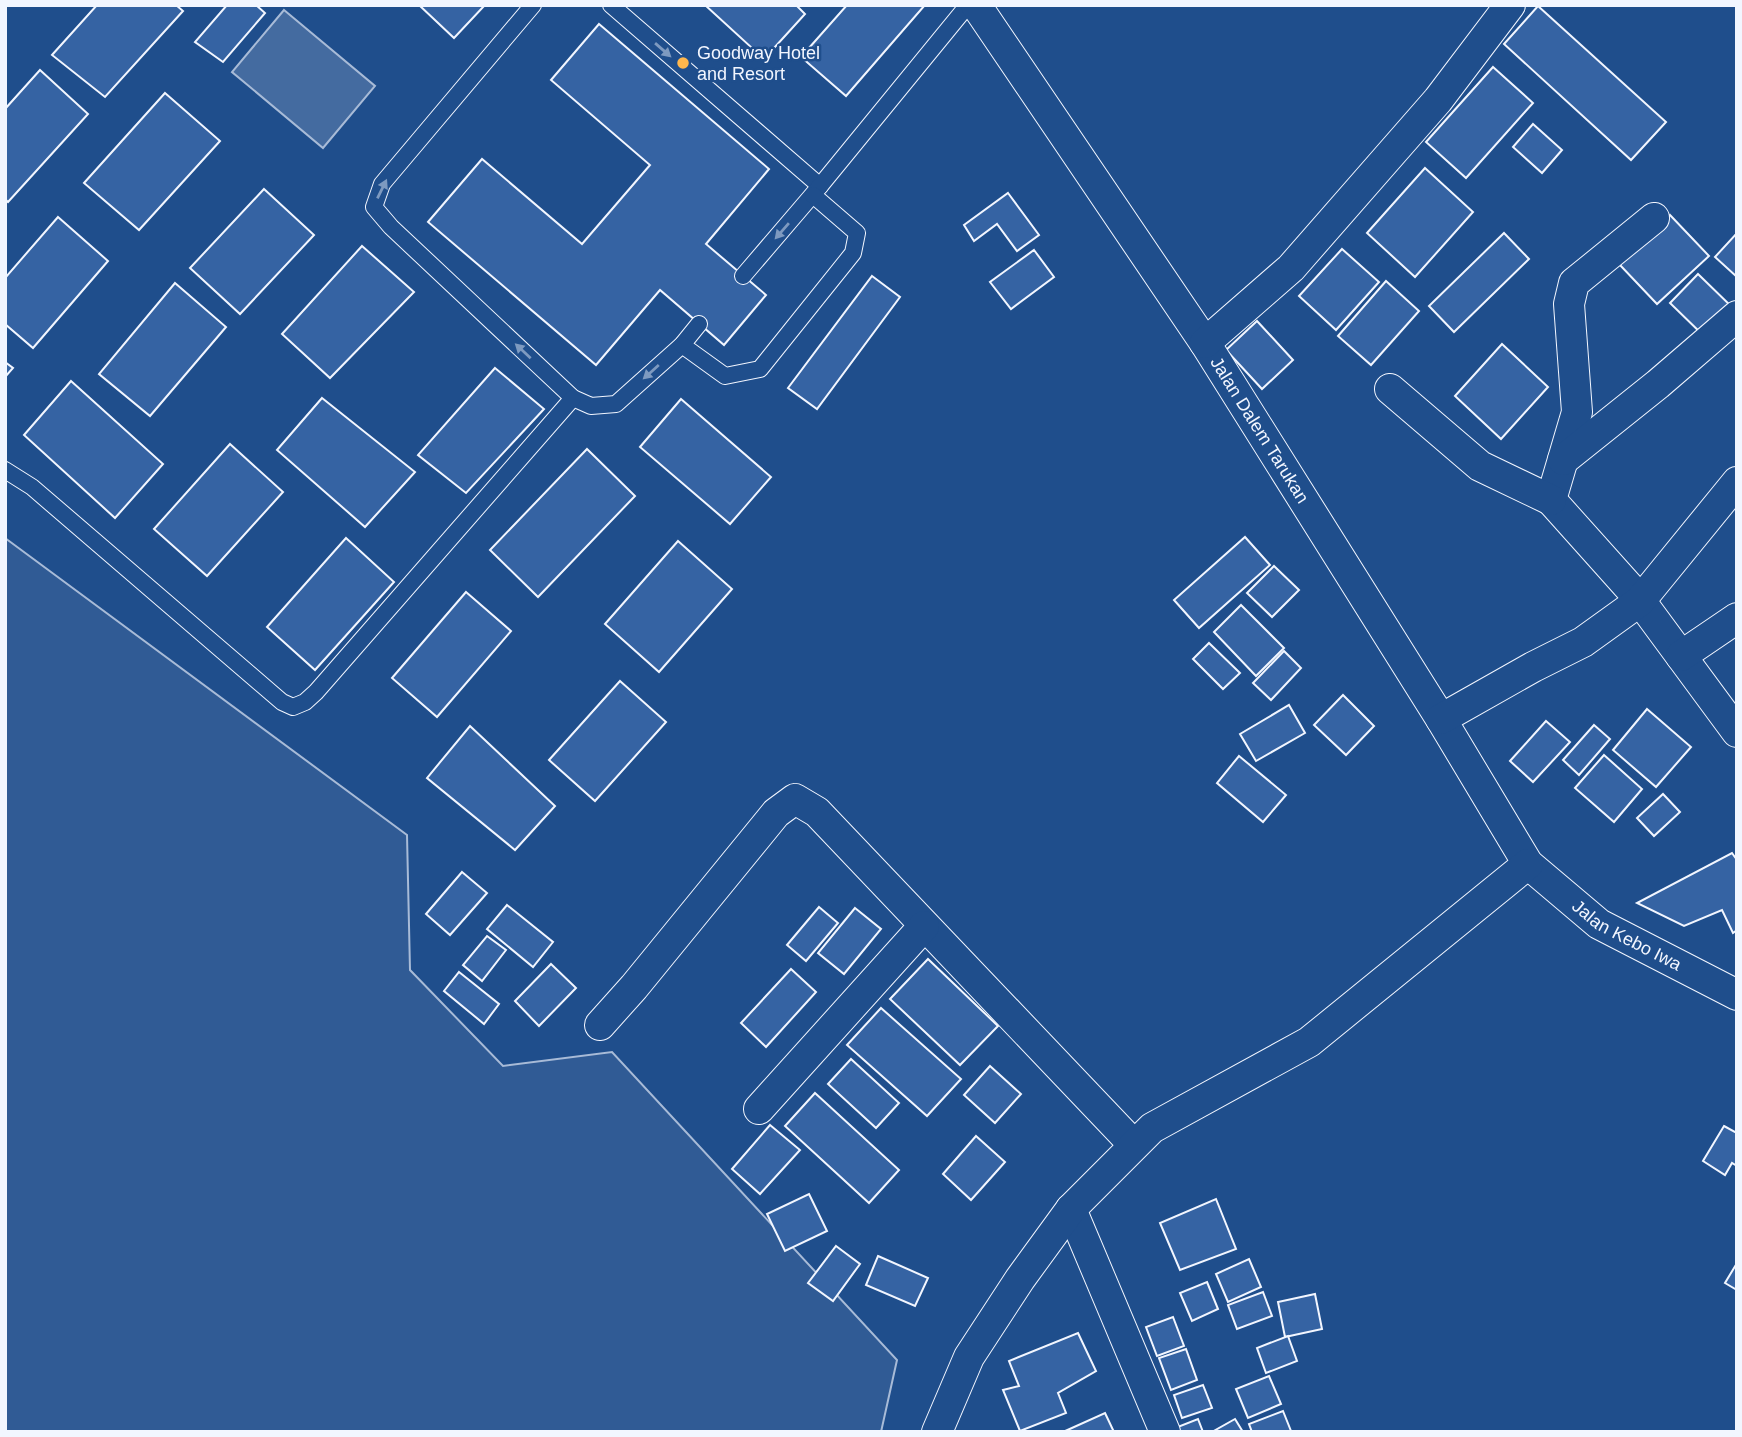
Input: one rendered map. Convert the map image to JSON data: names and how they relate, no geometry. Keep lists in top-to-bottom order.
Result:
{
  "streets": {
    "street": ["Jalan Dalem Tarukan", "Jalan Kebo Iwa"]
  },
  "crossings": [
    ["Jalan Dalem Tarukan", "Jalan Kebo Iwa"]
  ],
  "places": ["Goodway Hotel and Resort"]
}
